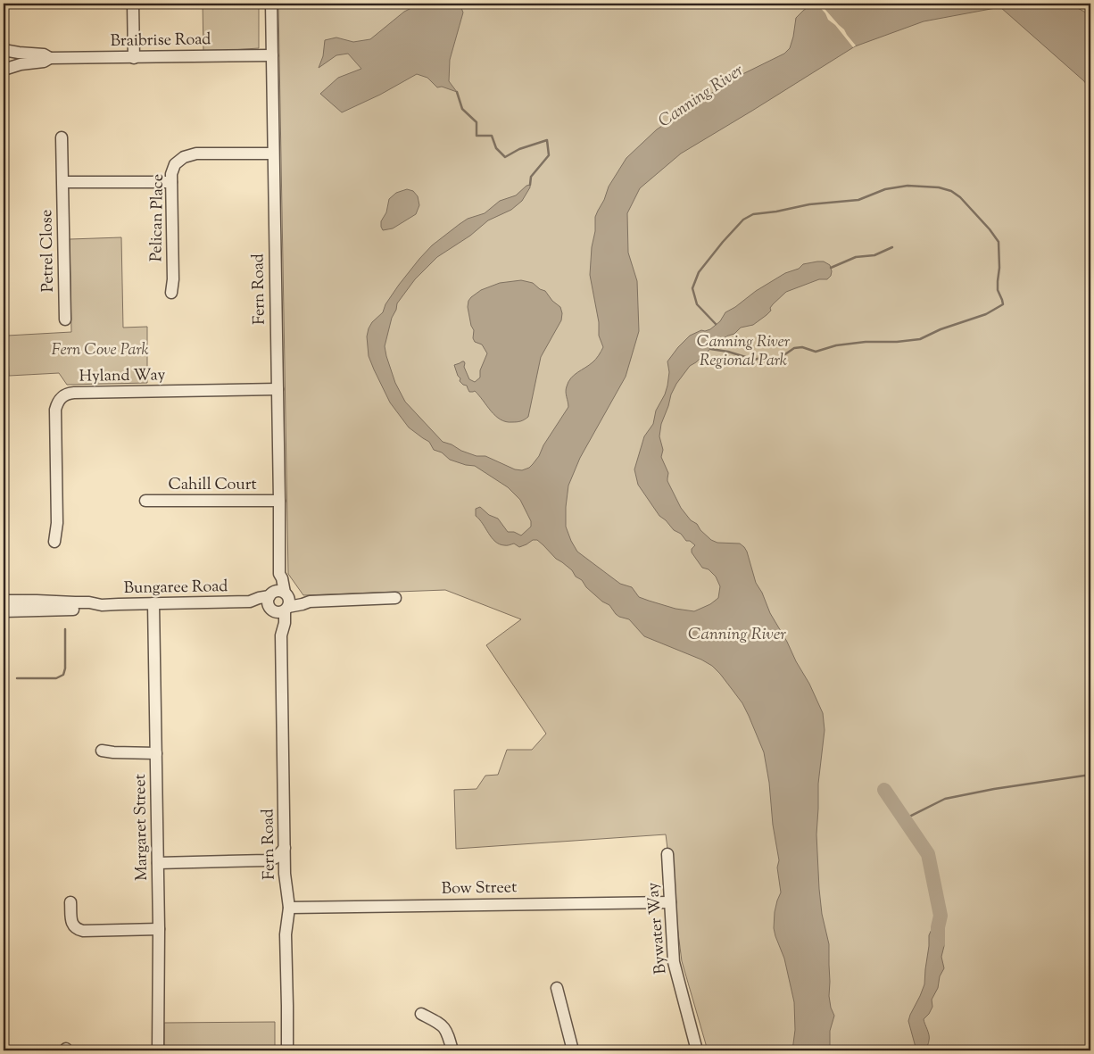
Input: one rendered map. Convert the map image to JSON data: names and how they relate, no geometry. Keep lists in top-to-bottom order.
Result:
{
  "streets": {
    "street": [
      "Braibrise Road",
      "Pelican Place",
      "Petrel Close",
      "Fern Road",
      "Hyland Way",
      "Cahill Court",
      "Bungaree Road",
      "Margaret Street",
      "Bow Street",
      "Bywater Way"
    ]
  },
  "crossings": [
    ["Braibrise Road", "Fern Road"],
    ["Pelican Place", "Fern Road"],
    ["Fern Road", "Hyland Way"],
    ["Fern Road", "Cahill Court"],
    ["Fern Road", "Bungaree Road"],
    ["Fern Road", "Bow Street"],
    ["Bungaree Road", "Margaret Street"],
    ["Bow Street", "Bywater Way"]
  ],
  "water": ["Canning River"],
  "parks": ["Canning River Regional Park", "Fern Cove Park"]
}
